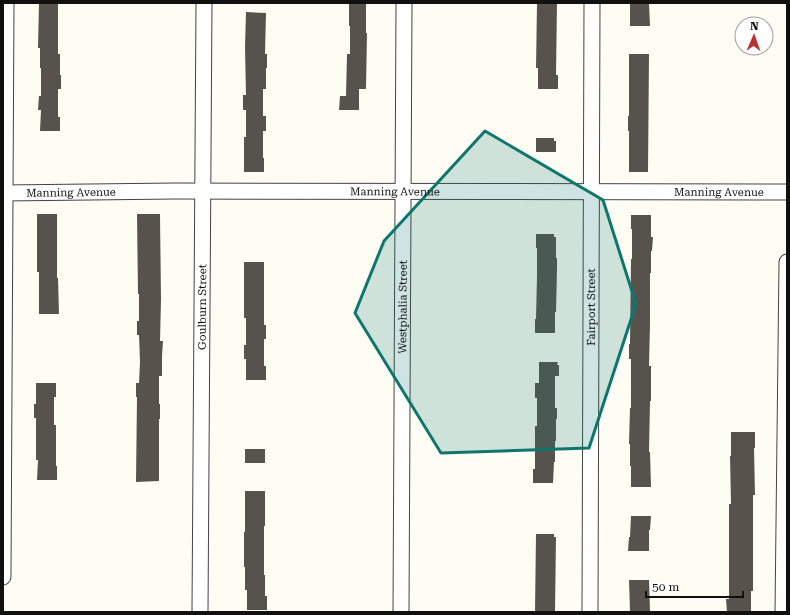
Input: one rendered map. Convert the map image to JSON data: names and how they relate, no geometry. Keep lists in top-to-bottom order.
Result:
{
  "streets": {
    "street": [
      "Manning Avenue",
      "Fairport Street",
      "Goulburn Street",
      "Westphalia Street"
    ]
  },
  "crossings": [
    ["Manning Avenue", "Fairport Street"],
    ["Manning Avenue", "Goulburn Street"],
    ["Manning Avenue", "Westphalia Street"]
  ],
  "scale_bar": "50 m",
  "north": "top"
}
